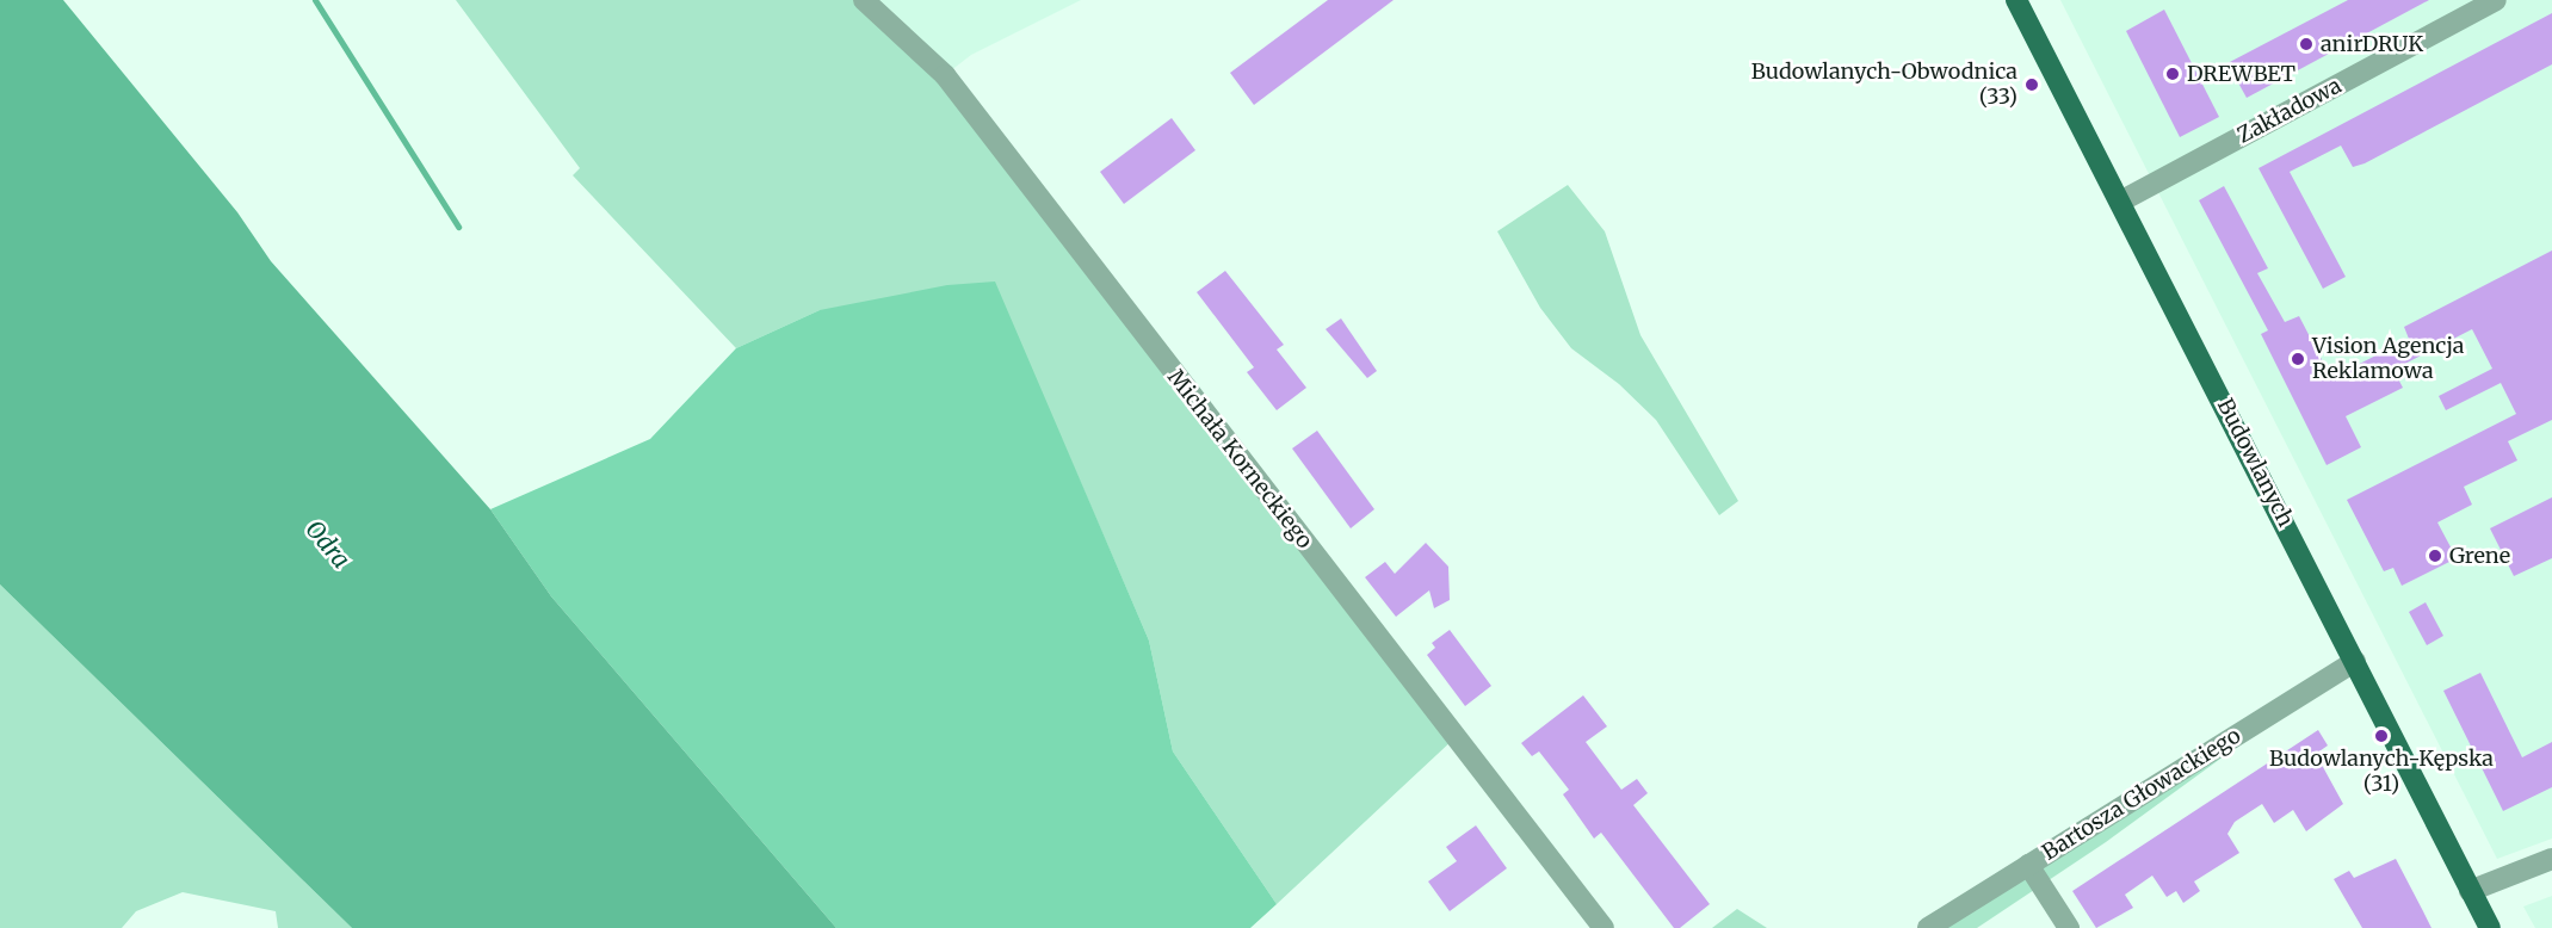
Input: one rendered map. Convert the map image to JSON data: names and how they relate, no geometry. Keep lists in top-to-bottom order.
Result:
{
  "streets": {
    "main road": ["Budowlanych"],
    "street": ["Zakładowa", "Michała Korneckiego", "Bartosza Głowackiego"]
  },
  "crossings": [
    ["Zakładowa", "Budowlanych"],
    ["Budowlanych", "Bartosza Głowackiego"]
  ],
  "water": ["Odra"],
  "places": [
    "anirDRUK",
    "DREWBET",
    "Budowlanych-Obwodnica (33)",
    "Vision Agencja Reklamowa",
    "Grene",
    "Budowlanych-Kępska (31)"
  ]
}
